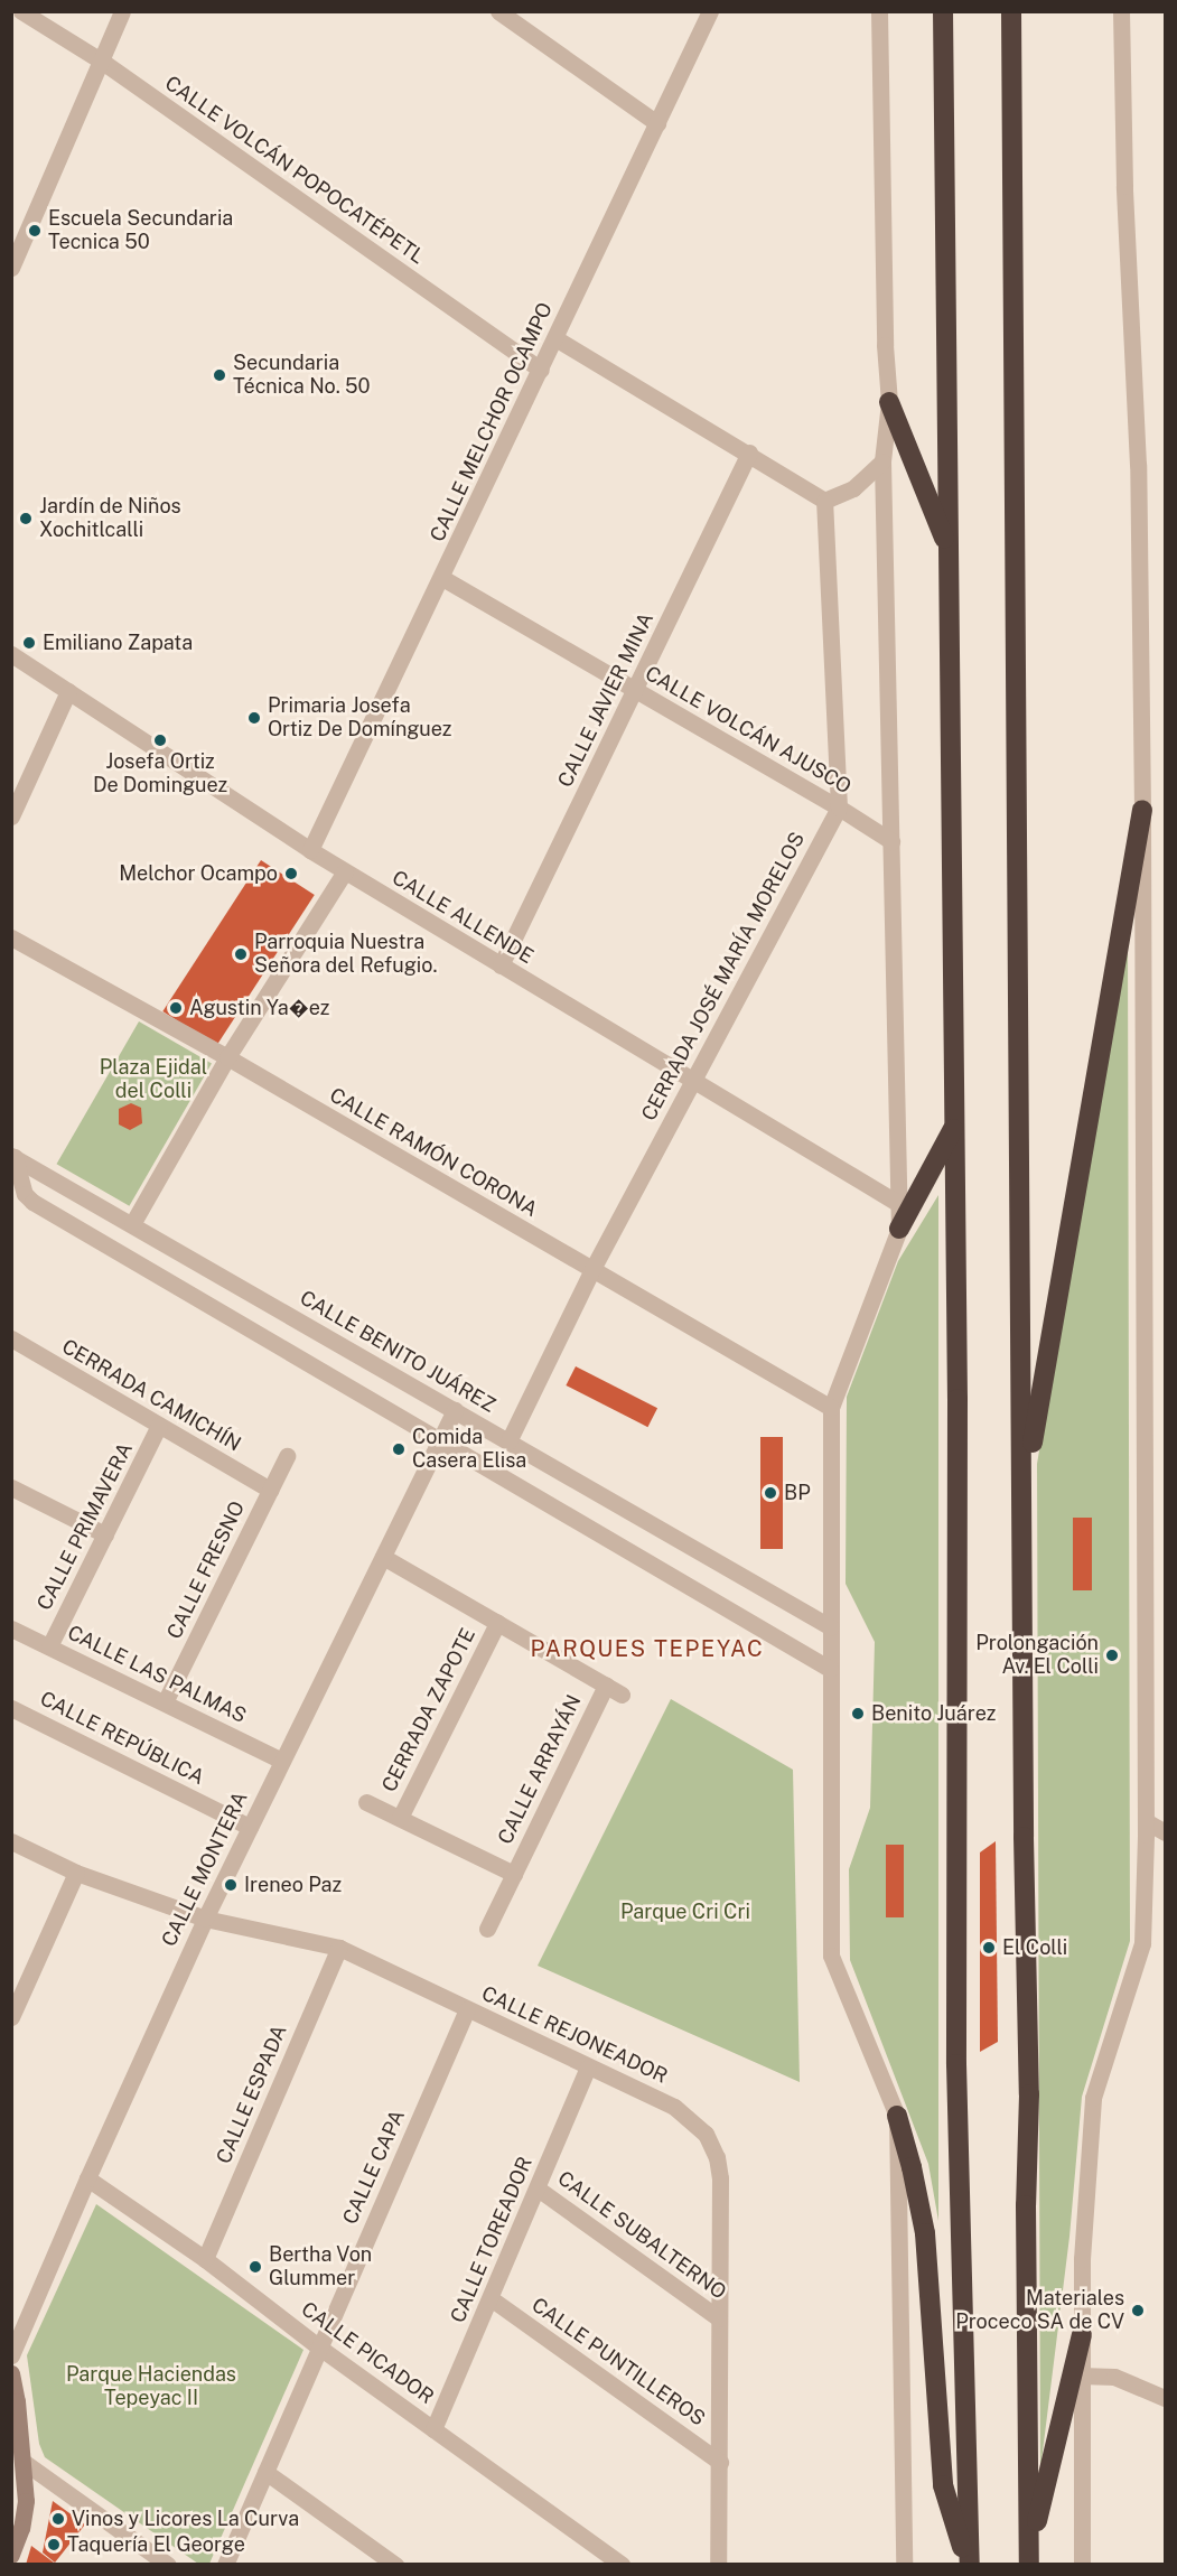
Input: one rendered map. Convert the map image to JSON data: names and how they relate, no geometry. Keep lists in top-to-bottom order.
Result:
{
  "streets": {
    "street": [
      "CALLE VOLCÁN POPOCATÉPETL",
      "CALLE MELCHOR OCAMPO",
      "CALLE JAVIER MINA",
      "CALLE VOLCÁN AJUSCO",
      "CALLE ALLENDE",
      "CERRADA JOSÉ MARÍA MORELOS",
      "CALLE RAMÓN CORONA",
      "CALLE BENITO JUÁREZ",
      "CERRADA CAMICHÍN",
      "CALLE PRIMAVERA",
      "CALLE FRESNO",
      "CALLE LAS PALMAS",
      "CERRADA ZAPOTE",
      "CALLE REPÚBLICA",
      "CALLE ARRAYÁN",
      "CALLE MONTERA",
      "CALLE REJONEADOR",
      "CALLE ESPADA",
      "CALLE CAPA",
      "CALLE SUBALTERNO",
      "CALLE TOREADOR",
      "CALLE PICADOR",
      "CALLE PUNTILLEROS"
    ]
  },
  "crossings": [
    ["CALLE VOLCÁN POPOCATÉPETL", "CALLE MELCHOR OCAMPO"],
    ["CALLE MELCHOR OCAMPO", "CALLE VOLCÁN AJUSCO"],
    ["CALLE MELCHOR OCAMPO", "CALLE ALLENDE"],
    ["CALLE JAVIER MINA", "CALLE VOLCÁN AJUSCO"],
    ["CALLE JAVIER MINA", "CALLE ALLENDE"],
    ["CALLE VOLCÁN AJUSCO", "CERRADA JOSÉ MARÍA MORELOS"],
    ["CALLE ALLENDE", "CERRADA JOSÉ MARÍA MORELOS"],
    ["CERRADA JOSÉ MARÍA MORELOS", "CALLE RAMÓN CORONA"],
    ["CERRADA JOSÉ MARÍA MORELOS", "CALLE BENITO JUÁREZ"],
    ["CALLE BENITO JUÁREZ", "CALLE MONTERA"],
    ["CERRADA CAMICHÍN", "CALLE PRIMAVERA"],
    ["CERRADA CAMICHÍN", "CALLE FRESNO"],
    ["CALLE PRIMAVERA", "CALLE LAS PALMAS"],
    ["CALLE FRESNO", "CALLE LAS PALMAS"],
    ["CALLE LAS PALMAS", "CALLE MONTERA"],
    ["CALLE REPÚBLICA", "CALLE MONTERA"],
    ["CALLE MONTERA", "CALLE REJONEADOR"],
    ["CALLE MONTERA", "CALLE PICADOR"],
    ["CALLE REJONEADOR", "CALLE ESPADA"],
    ["CALLE REJONEADOR", "CALLE CAPA"],
    ["CALLE REJONEADOR", "CALLE SUBALTERNO"],
    ["CALLE REJONEADOR", "CALLE TOREADOR"],
    ["CALLE REJONEADOR", "CALLE PUNTILLEROS"],
    ["CALLE ESPADA", "CALLE PICADOR"],
    ["CALLE CAPA", "CALLE PICADOR"],
    ["CALLE SUBALTERNO", "CALLE TOREADOR"],
    ["CALLE TOREADOR", "CALLE PICADOR"],
    ["CALLE TOREADOR", "CALLE PUNTILLEROS"]
  ],
  "districts": ["PARQUES TEPEYAC"],
  "parks": ["Plaza Ejidal del Colli", "Parque Cri Cri", "Parque Haciendas Tepeyac II"],
  "places": [
    "Escuela Secundaria Tecnica 50",
    "Secundaria Técnica No. 50",
    "Jardín de Niños Xochitlcalli",
    "Emiliano Zapata",
    "Primaria Josefa Ortiz De Domínguez",
    "Josefa Ortiz De Dominguez",
    "Melchor Ocampo",
    "Parroquia Nuestra Señora del Refugio.",
    "Agustin Ya�ez",
    "Comida Casera Elisa",
    "BP",
    "Prolongación Av. El Colli",
    "Benito Juárez",
    "Ireneo Paz",
    "El Colli",
    "Bertha Von Glummer",
    "Materiales Proceco SA de CV",
    "Vinos y Licores La Curva",
    "Taquería El George"
  ]
}
